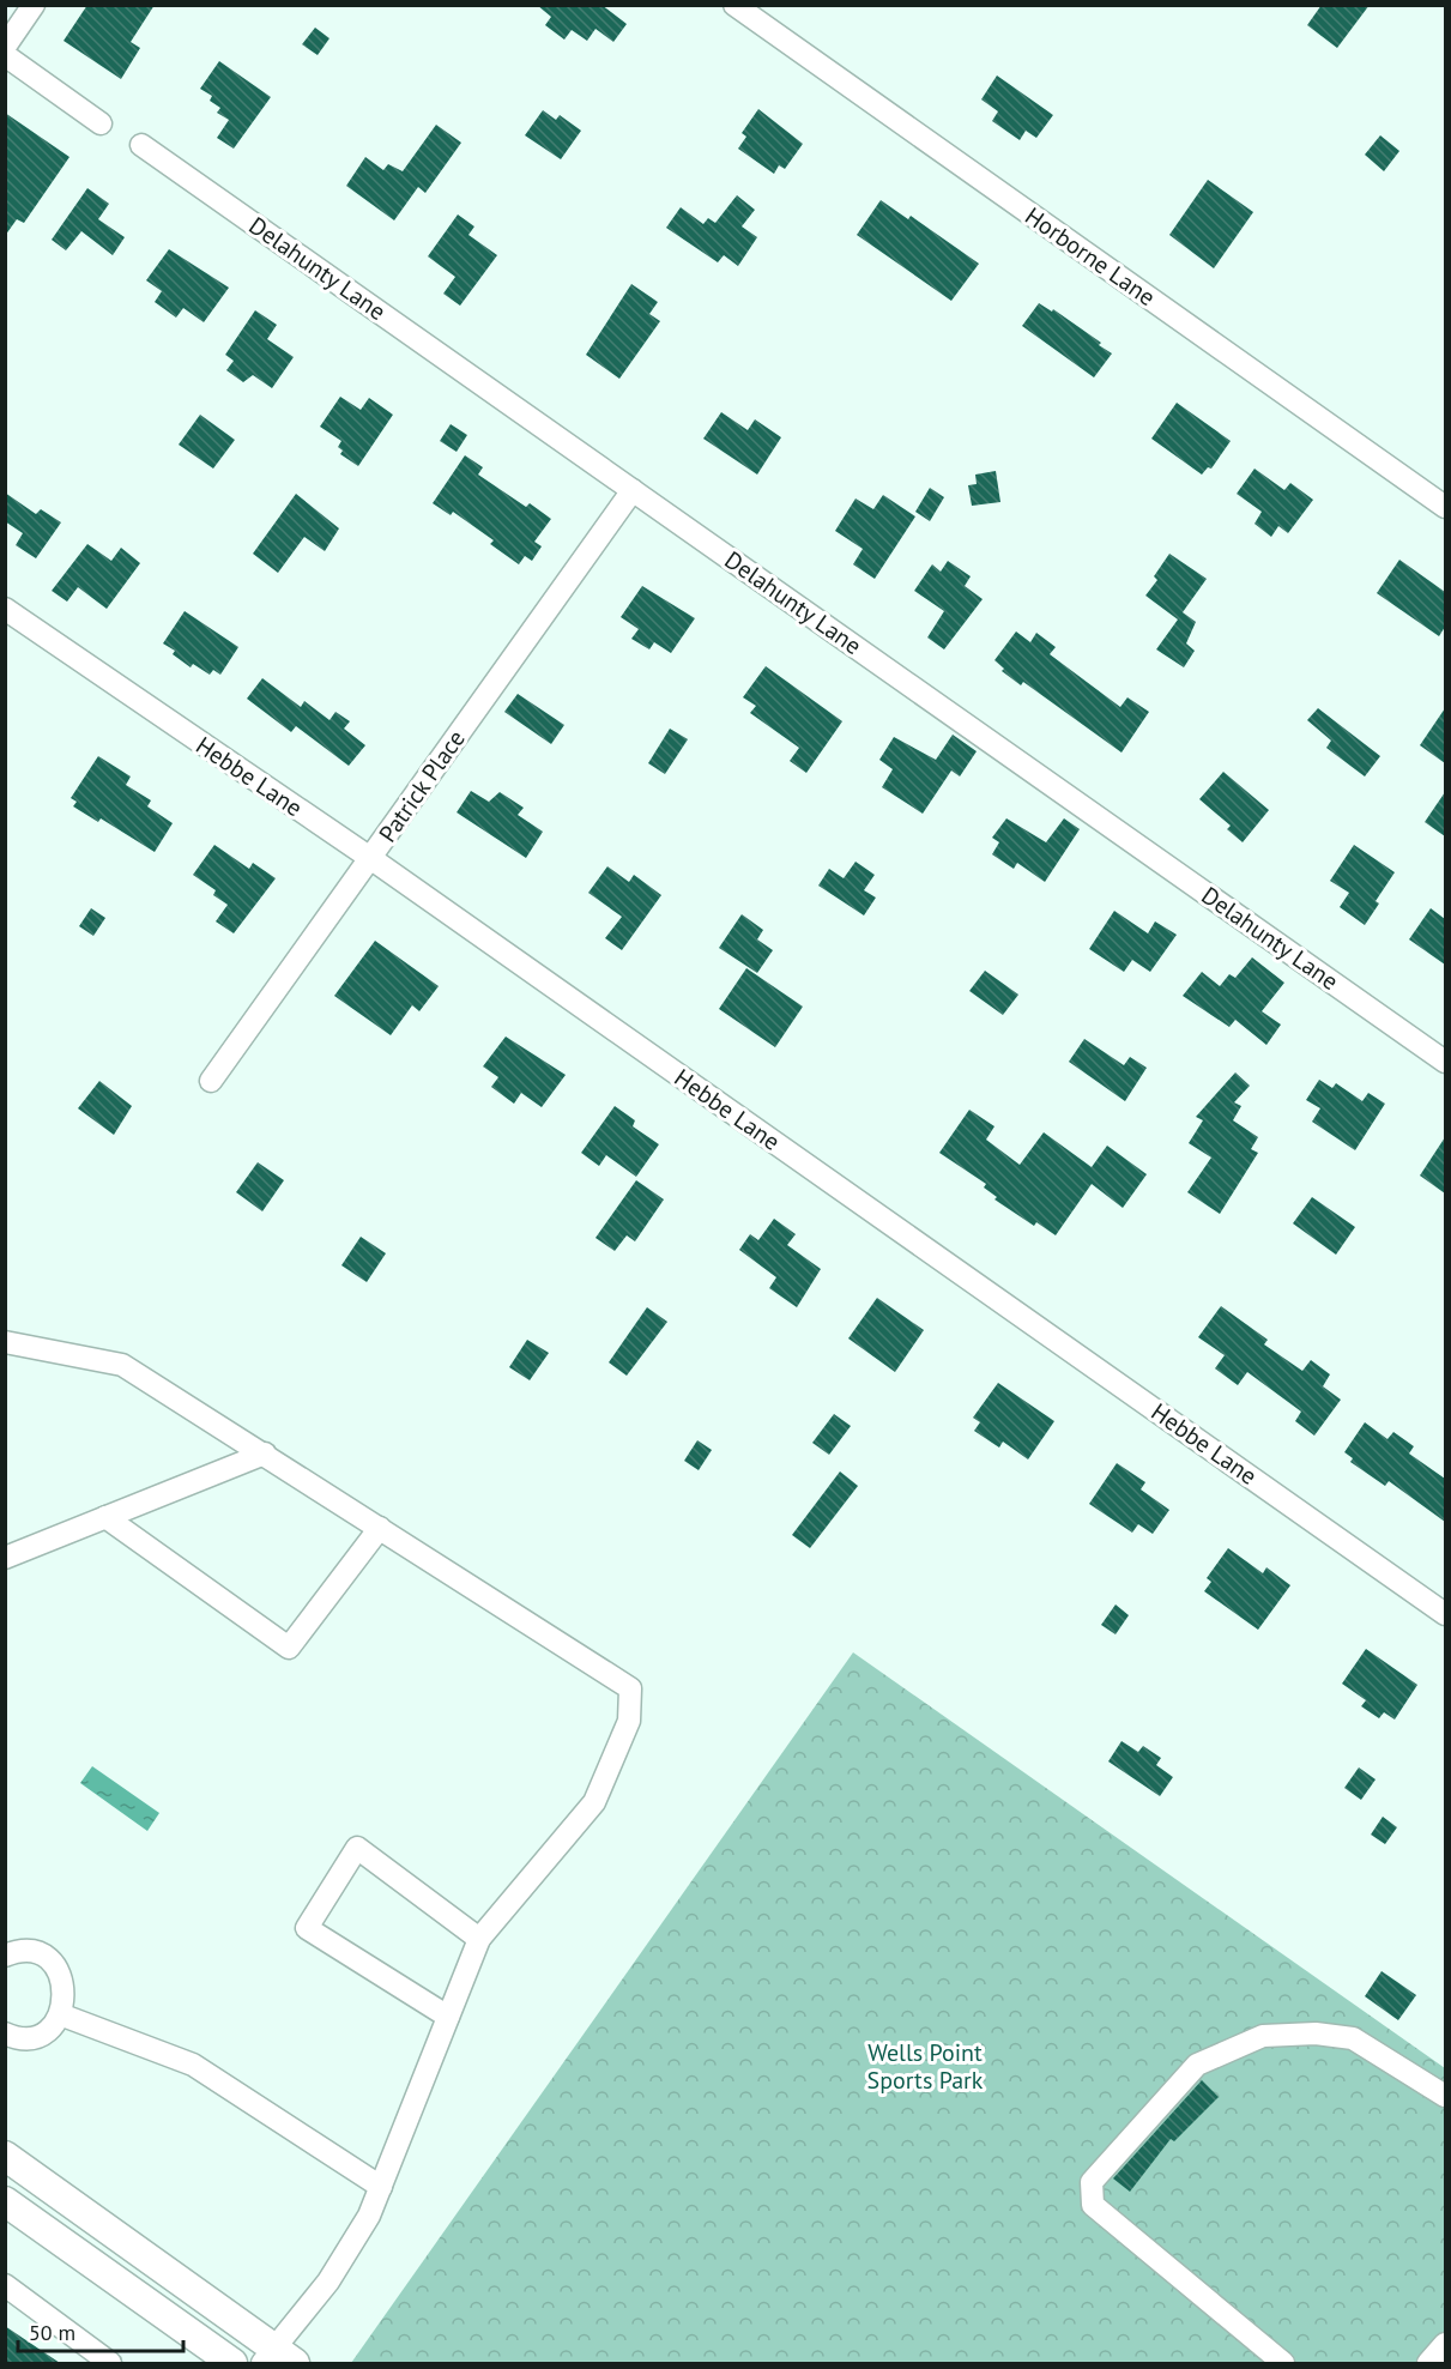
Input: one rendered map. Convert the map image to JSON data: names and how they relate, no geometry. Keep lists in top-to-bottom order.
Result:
{
  "streets": {
    "street": [
      "Horborne Lane",
      "Delahunty Lane",
      "Hebbe Lane",
      "Patrick Place"
    ]
  },
  "crossings": [
    ["Delahunty Lane", "Patrick Place"],
    ["Hebbe Lane", "Patrick Place"]
  ],
  "parks": ["Wells Point Sports Park"],
  "scale_bar": "50 m"
}
